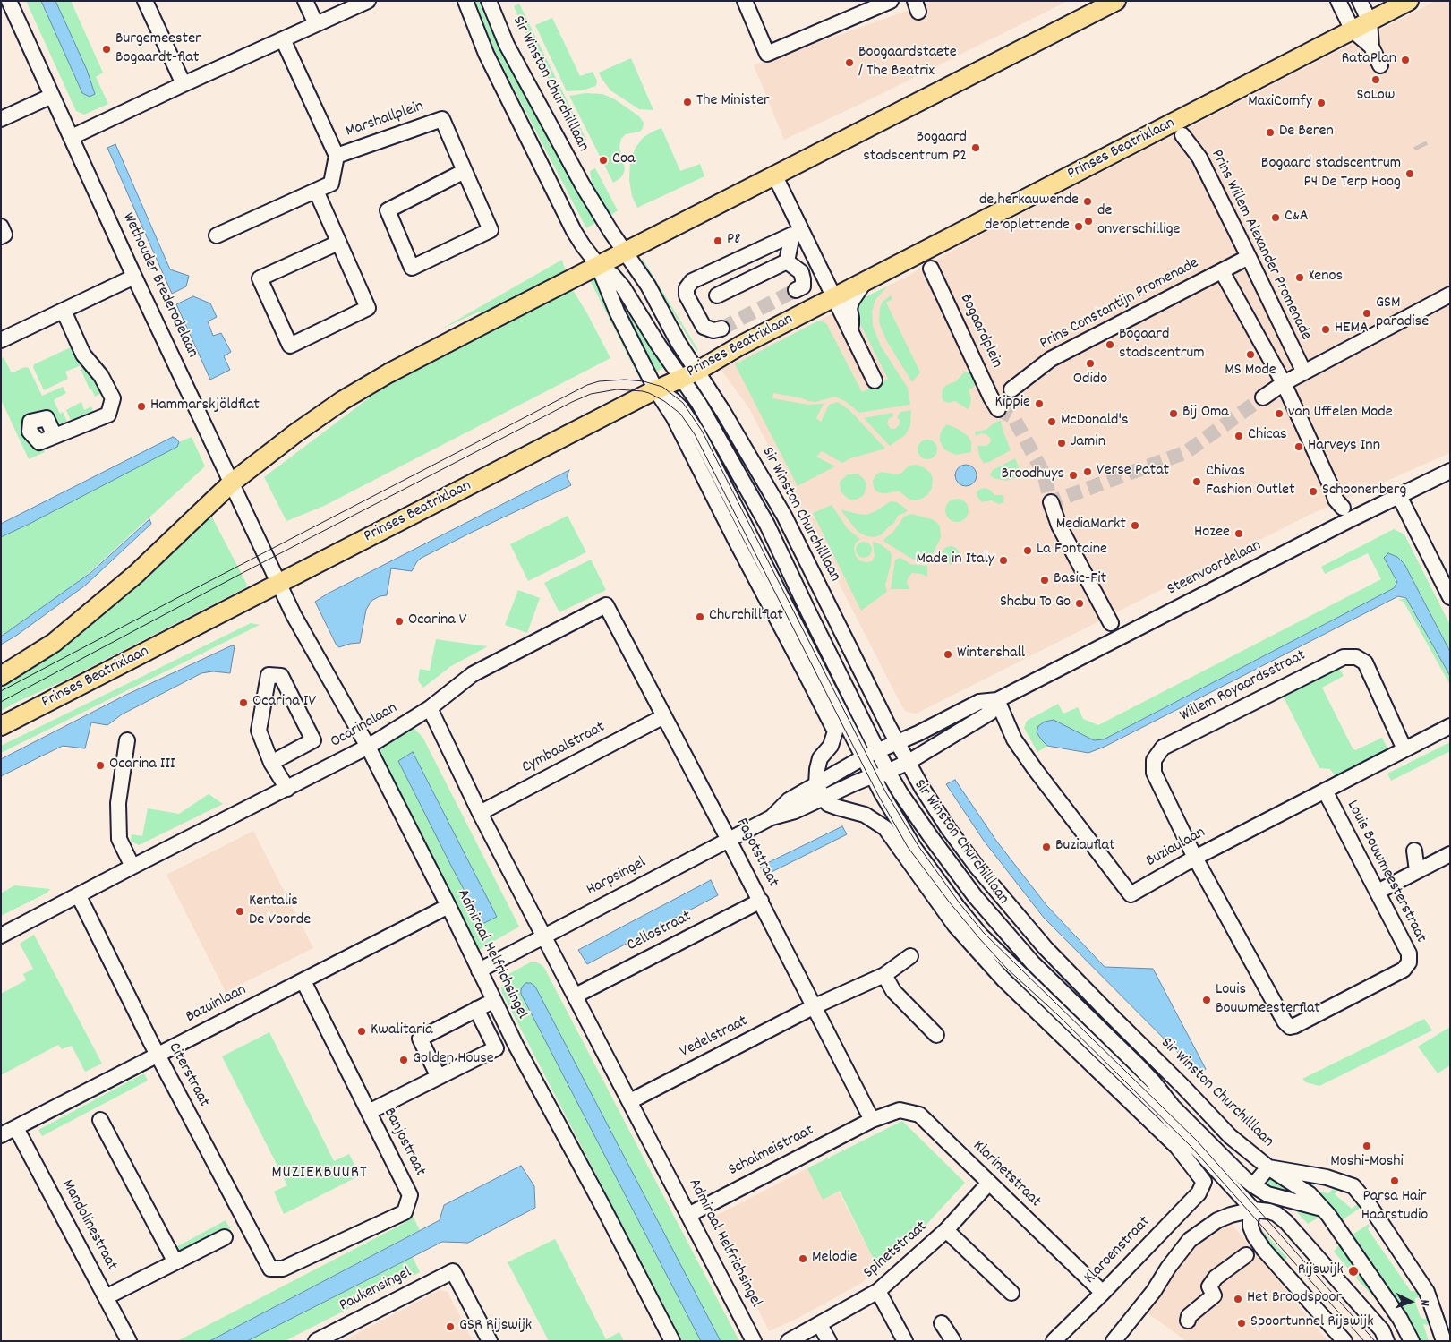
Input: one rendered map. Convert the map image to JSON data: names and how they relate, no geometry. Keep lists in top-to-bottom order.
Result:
{
  "streets": {
    "main road": ["Prinses Beatrixlaan"],
    "street": [
      "Sir Winston Churchilllaan",
      "Marshallplein",
      "Prins Willem Alexander Promenade",
      "Wethouder Brederodelaan",
      "Prins Constantijn Promenade",
      "Bogaardplein",
      "Steenvoordelaan",
      "Willem Royaardsstraat",
      "Ocarinalaan",
      "Cymbaalstraat",
      "Buziaulaan",
      "Fagotstraat",
      "Louis Bouwmeesterstraat",
      "Harpsingel",
      "Cellostraat",
      "Admiraal Helfrichsingel",
      "Bazuinlaan",
      "Vedelstraat",
      "Citerstraat",
      "Banjostraat",
      "Schalmeistraat",
      "Klarinetstraat",
      "Mandolinestraat",
      "Spinetstraat",
      "Klaroenstraat",
      "Paukensingel"
    ]
  },
  "crossings": [
    ["Sir Winston Churchilllaan", "Prinses Beatrixlaan"],
    ["Sir Winston Churchilllaan", "Steenvoordelaan"],
    ["Sir Winston Churchilllaan", "Harpsingel"],
    ["Prinses Beatrixlaan", "Wethouder Brederodelaan"],
    ["Prinses Beatrixlaan", "Admiraal Helfrichsingel"],
    ["Prins Willem Alexander Promenade", "Prins Constantijn Promenade"],
    ["Wethouder Brederodelaan", "Admiraal Helfrichsingel"],
    ["Steenvoordelaan", "Buziaulaan"],
    ["Steenvoordelaan", "Harpsingel"],
    ["Willem Royaardsstraat", "Buziaulaan"],
    ["Willem Royaardsstraat", "Louis Bouwmeesterstraat"],
    ["Ocarinalaan", "Fagotstraat"],
    ["Ocarinalaan", "Admiraal Helfrichsingel"],
    ["Ocarinalaan", "Citerstraat"],
    ["Cymbaalstraat", "Fagotstraat"],
    ["Cymbaalstraat", "Admiraal Helfrichsingel"],
    ["Buziaulaan", "Louis Bouwmeesterstraat"],
    ["Fagotstraat", "Harpsingel"],
    ["Fagotstraat", "Cellostraat"],
    ["Fagotstraat", "Vedelstraat"],
    ["Fagotstraat", "Schalmeistraat"],
    ["Fagotstraat", "Klarinetstraat"],
    ["Harpsingel", "Admiraal Helfrichsingel"],
    ["Harpsingel", "Klaroenstraat"],
    ["Cellostraat", "Admiraal Helfrichsingel"],
    ["Admiraal Helfrichsingel", "Bazuinlaan"],
    ["Admiraal Helfrichsingel", "Vedelstraat"],
    ["Admiraal Helfrichsingel", "Schalmeistraat"],
    ["Bazuinlaan", "Citerstraat"],
    ["Bazuinlaan", "Banjostraat"],
    ["Bazuinlaan", "Mandolinestraat"],
    ["Citerstraat", "Banjostraat"],
    ["Schalmeistraat", "Klarinetstraat"],
    ["Klarinetstraat", "Spinetstraat"],
    ["Klarinetstraat", "Klaroenstraat"]
  ],
  "districts": ["MUZIEKBUURT"],
  "places": [
    "Burgemeester Bogaardt-flat",
    "RataPlan",
    "Boogaardstaete / The Beatrix",
    "SoLow",
    "The Minister",
    "MaxiComfy",
    "De Beren",
    "Bogaard stadscentrum P2",
    "Coa",
    "Bogaard stadscentrum P4 De Terp Hoog",
    "de herkauwende",
    "C&A",
    "de onverschillige",
    "de oplettende",
    "P8",
    "Xenos",
    "GSM paradise",
    "HEMA",
    "Bogaard stadscentrum",
    "MS Mode",
    "Odido",
    "Kippie",
    "Hammarskjöldflat",
    "Bij Oma",
    "van Uffelen Mode",
    "McDonald's",
    "Chicas",
    "Jamin",
    "Harveys Inn",
    "Verse Patat",
    "Broodhuys",
    "Chivas Fashion Outlet",
    "Schoonenberg",
    "MediaMarkt",
    "Hozee",
    "La Fontaine",
    "Made in Italy",
    "Basic-Fit",
    "Shabu To Go",
    "Churchillflat",
    "Ocarina V",
    "Wintershall",
    "Ocarina IV",
    "Ocarina III",
    "Buziauflat",
    "Kentalis De Voorde",
    "Louis Bouwmeesterflat",
    "Kwalitaria",
    "Golden House",
    "Moshi-Moshi",
    "Parsa Hair Haarstudio",
    "Melodie",
    "Rijswijk",
    "Het Broodspoor",
    "Spoortunnel Rijswijk",
    "GSR Rijswijk"
  ],
  "north": "right"
}
